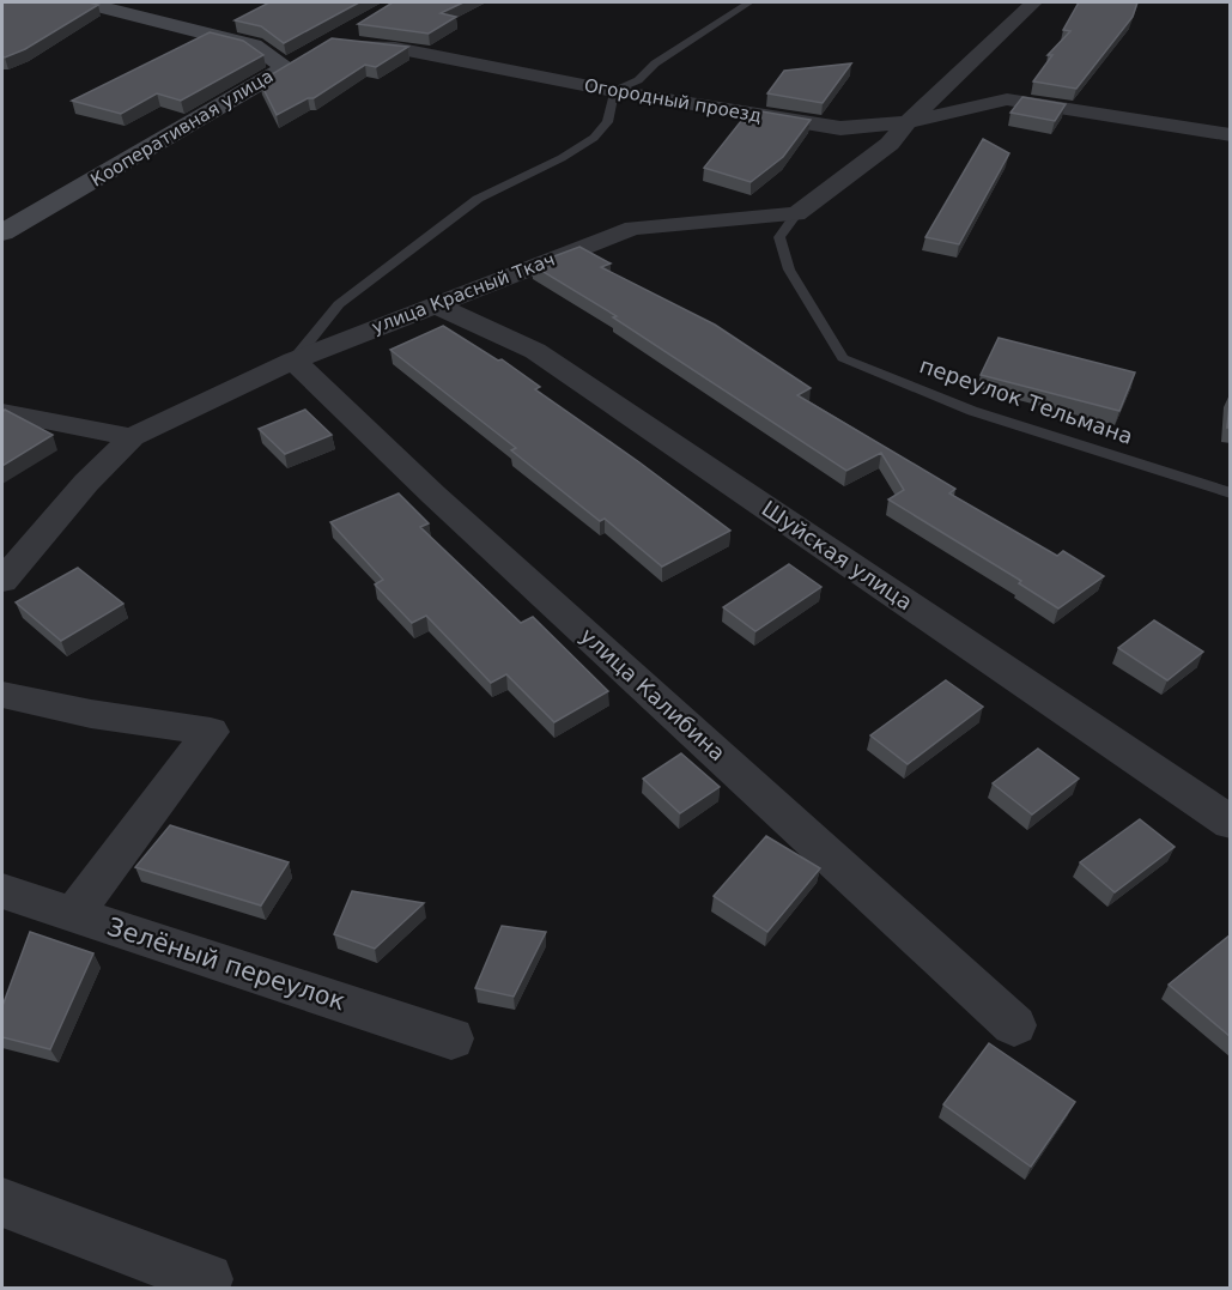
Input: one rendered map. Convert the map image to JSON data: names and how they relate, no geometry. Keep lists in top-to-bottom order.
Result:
{
  "streets": {
    "street": [
      "Огородный проезд",
      "Кооперативная улица",
      "улица Красный Ткач",
      "Шуйская улица",
      "улица Калибина",
      "Зелёный переулок"
    ],
    "lane": ["переулок Тельмана"]
  },
  "crossings": [
    ["Огородный проезд", "улица Красный Ткач"],
    ["улица Красный Ткач", "переулок Тельмана"],
    ["улица Красный Ткач", "Шуйская улица"],
    ["улица Красный Ткач", "улица Калибина"]
  ]
}
